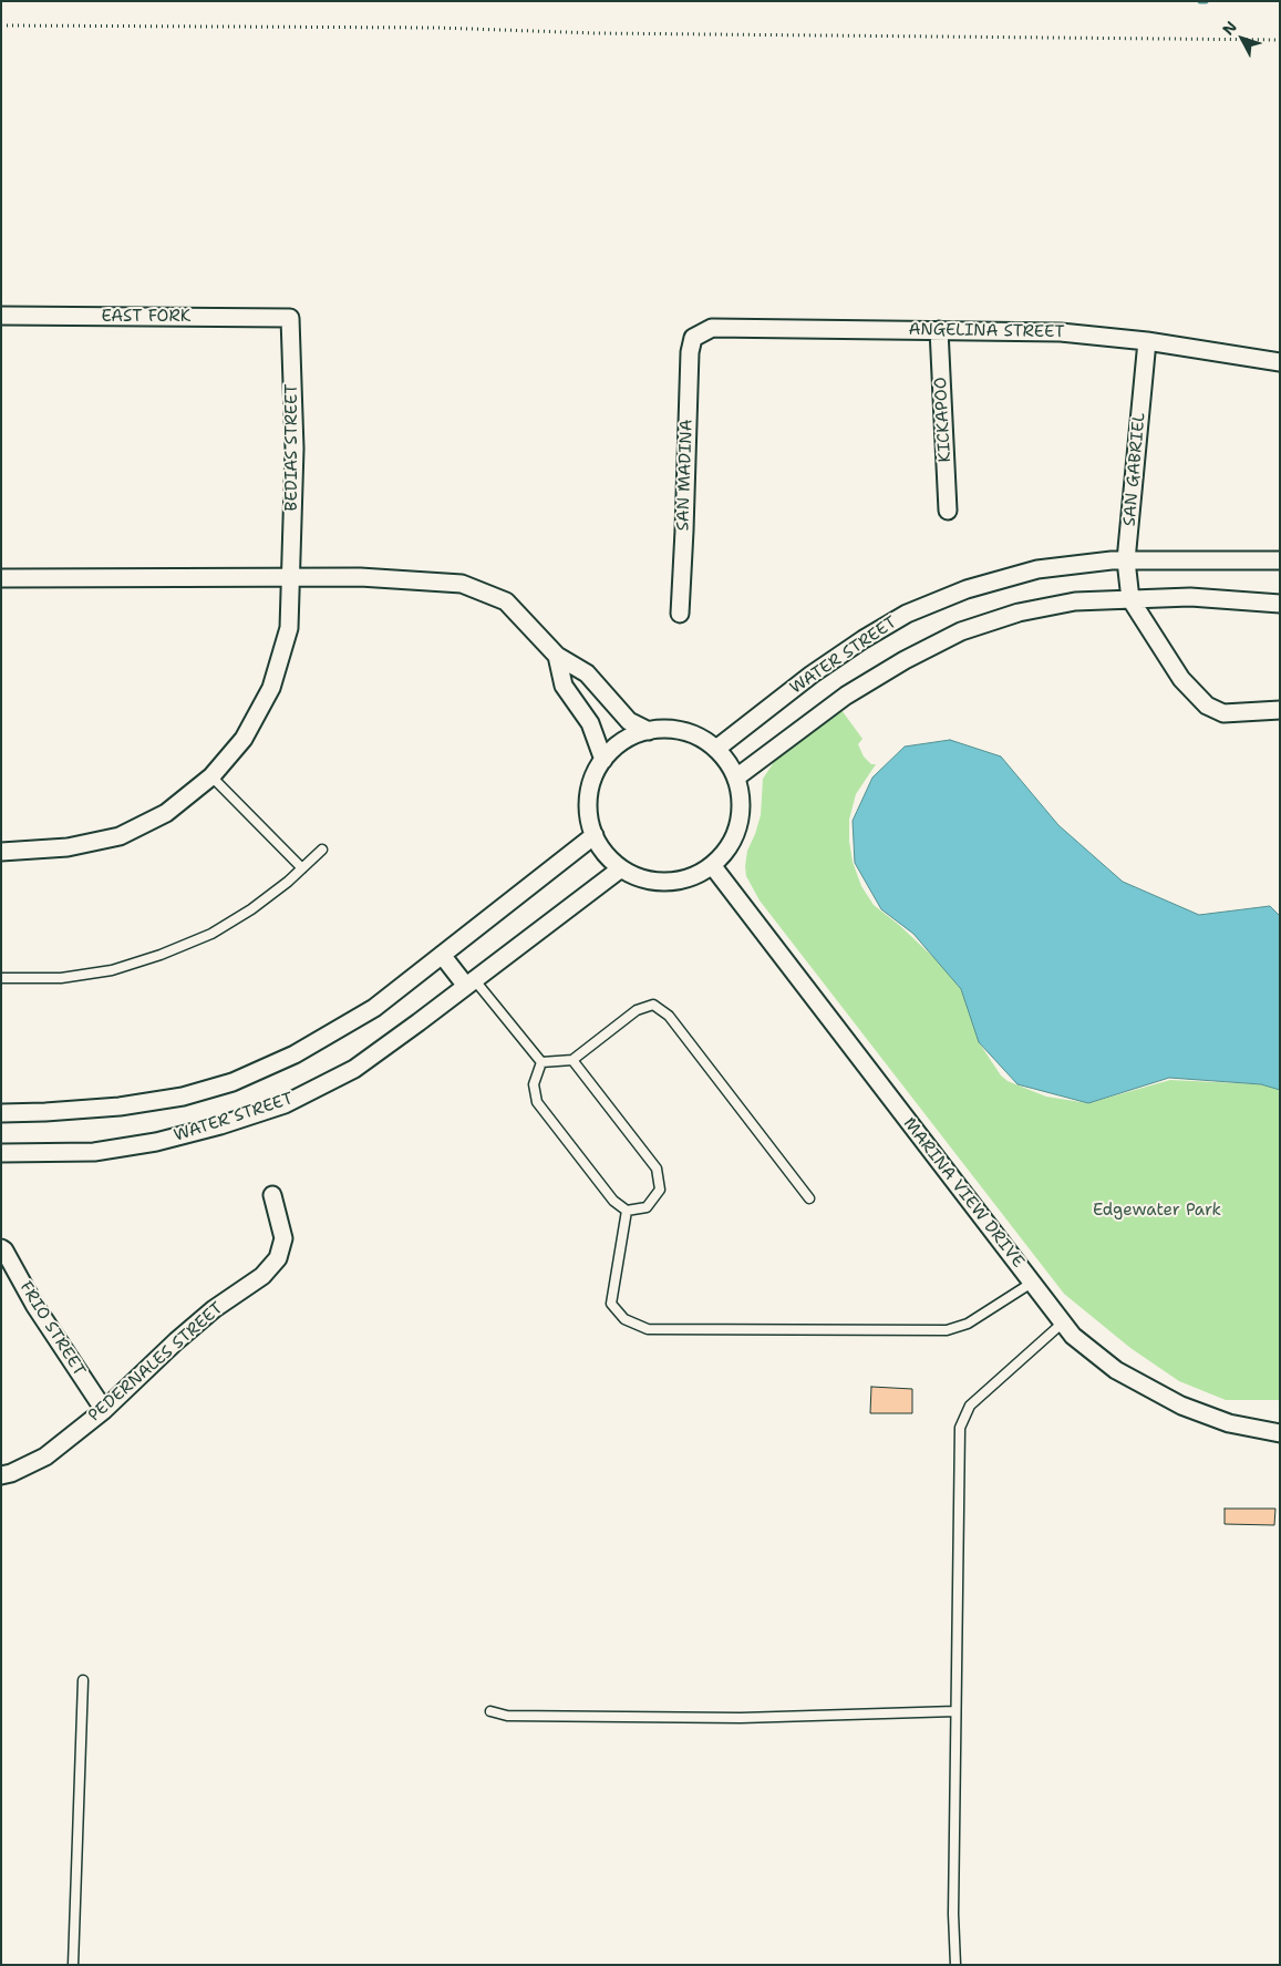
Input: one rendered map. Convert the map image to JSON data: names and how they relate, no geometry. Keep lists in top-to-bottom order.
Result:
{
  "streets": {
    "street": [
      "EAST FORK",
      "ANGELINA STREET",
      "KICKAPOO",
      "BEDIAS STREET",
      "SAN GABRIEL",
      "SAN MADINA",
      "WATER STREET",
      "MARINA VIEW DRIVE",
      "FRIO STREET",
      "PEDERNALES STREET"
    ]
  },
  "crossings": [
    ["EAST FORK", "BEDIAS STREET"],
    ["ANGELINA STREET", "KICKAPOO"],
    ["ANGELINA STREET", "SAN GABRIEL"],
    ["ANGELINA STREET", "SAN MADINA"],
    ["SAN GABRIEL", "WATER STREET"],
    ["WATER STREET", "MARINA VIEW DRIVE"],
    ["FRIO STREET", "PEDERNALES STREET"]
  ],
  "parks": ["Edgewater Park"],
  "north": "top left"
}
